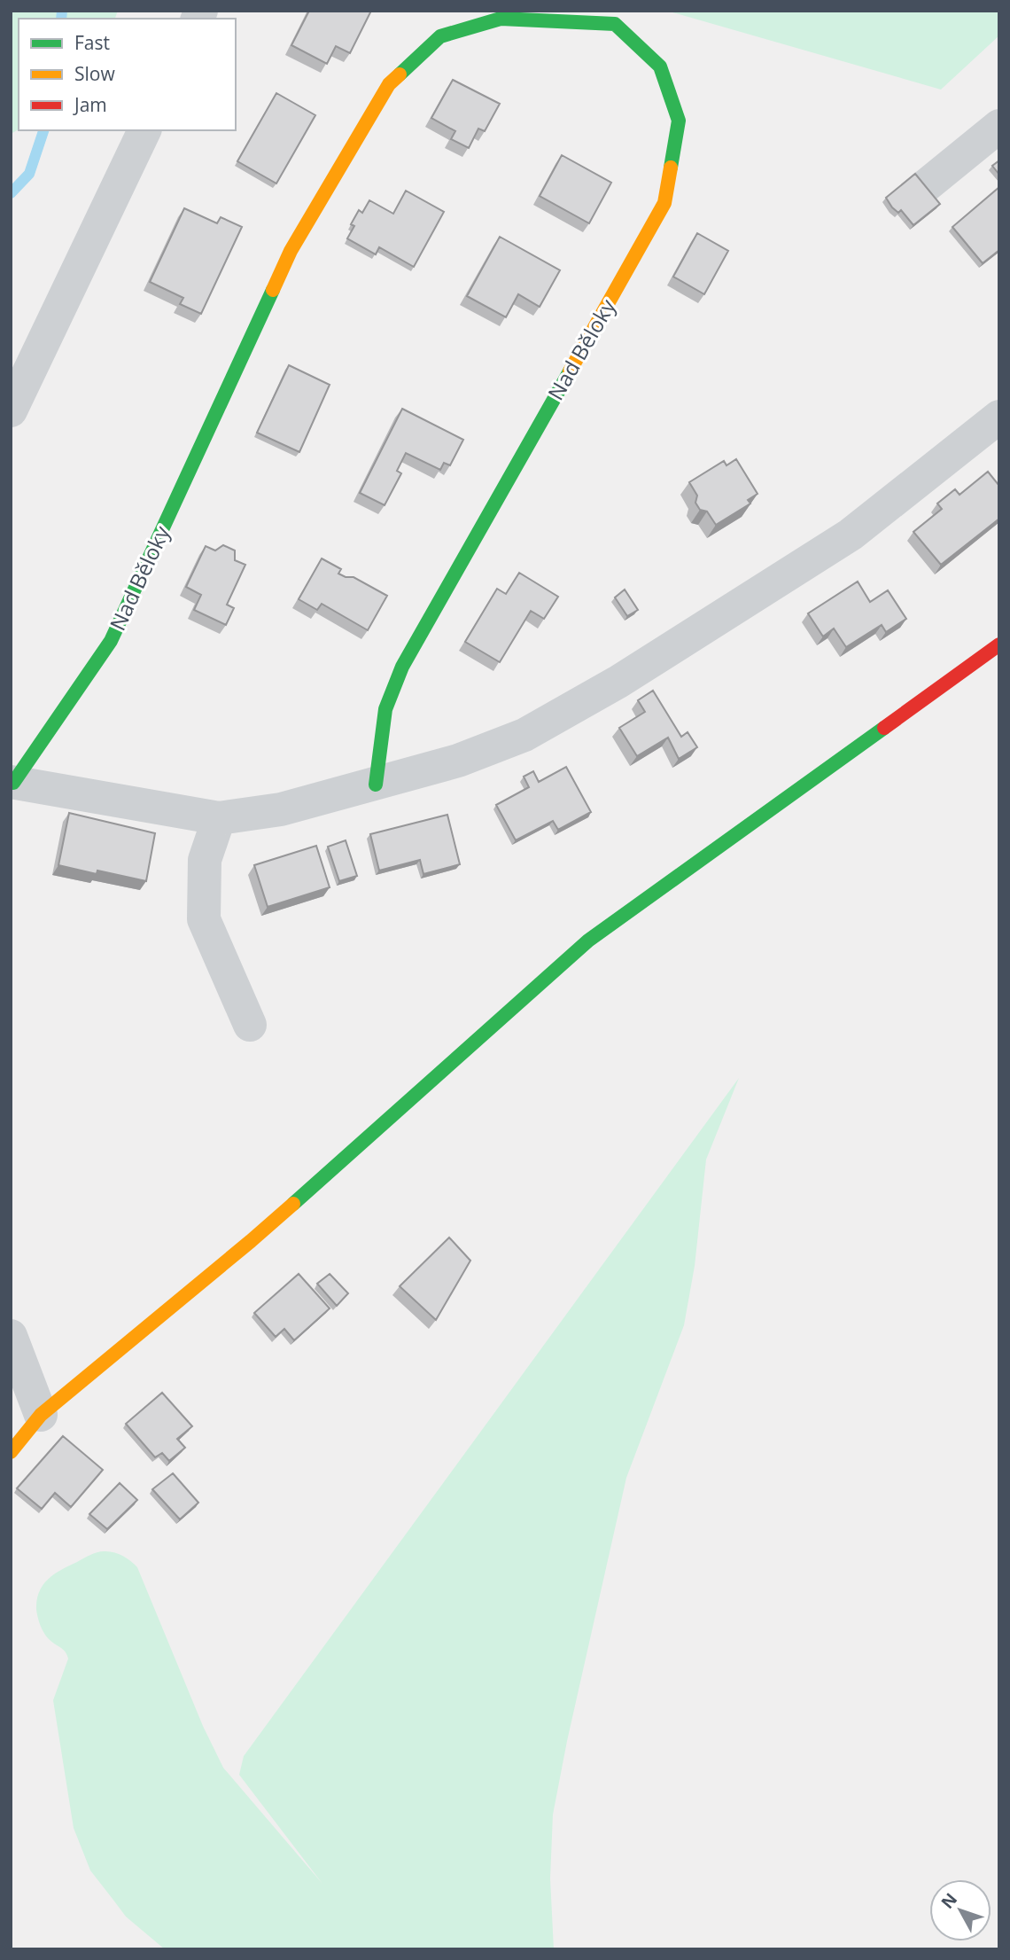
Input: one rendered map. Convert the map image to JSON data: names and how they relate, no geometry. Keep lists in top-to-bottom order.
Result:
{
  "streets": {
    "street": ["Nad Běloky"]
  },
  "legend": ["Fast", "Slow", "Jam"],
  "north": "top left"
}
